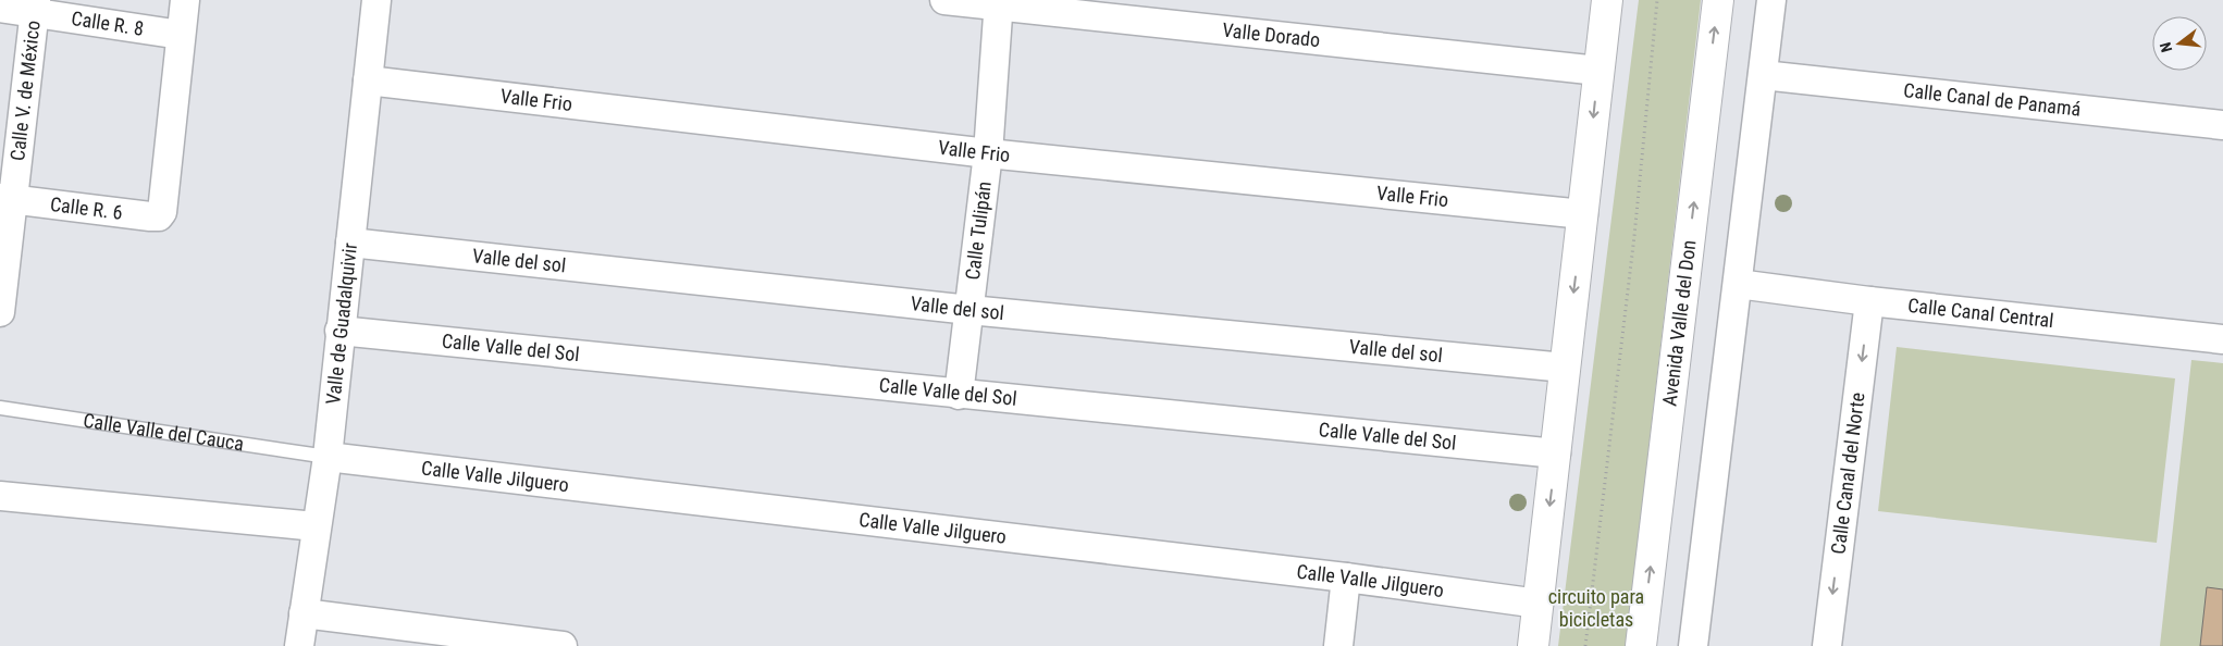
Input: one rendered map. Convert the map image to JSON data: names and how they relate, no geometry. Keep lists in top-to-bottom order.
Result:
{
  "streets": {
    "street": [
      "Calle R. 8",
      "Valle Dorado",
      "Calle V. de México",
      "Valle Frio",
      "Calle Canal de Panamá",
      "Calle R. 6",
      "Calle Tulipán",
      "Valle del sol",
      "Calle Canal Central",
      "Valle de Guadalquivir",
      "Avenida Valle del Don",
      "Calle Valle del Sol",
      "Calle Canal del Norte",
      "Calle Valle Jilguero"
    ],
    "lane": ["Calle Valle del Cauca"]
  },
  "crossings": [
    ["Calle R. 8", "Calle V. de México"],
    ["Calle R. 8", "Calle R. 6"],
    ["Valle Dorado", "Calle Tulipán"],
    ["Calle V. de México", "Calle R. 6"],
    ["Valle Frio", "Calle Tulipán"],
    ["Valle Frio", "Valle de Guadalquivir"],
    ["Calle Tulipán", "Valle del sol"],
    ["Calle Tulipán", "Calle Valle del Sol"],
    ["Valle del sol", "Valle de Guadalquivir"],
    ["Calle Canal Central", "Calle Canal del Norte"],
    ["Valle de Guadalquivir", "Calle Valle del Sol"],
    ["Valle de Guadalquivir", "Calle Valle del Cauca"],
    ["Valle de Guadalquivir", "Calle Valle Jilguero"],
    ["Calle Valle del Cauca", "Calle Valle Jilguero"]
  ],
  "parks": ["circuito para bicicletas"],
  "north": "left"
}
